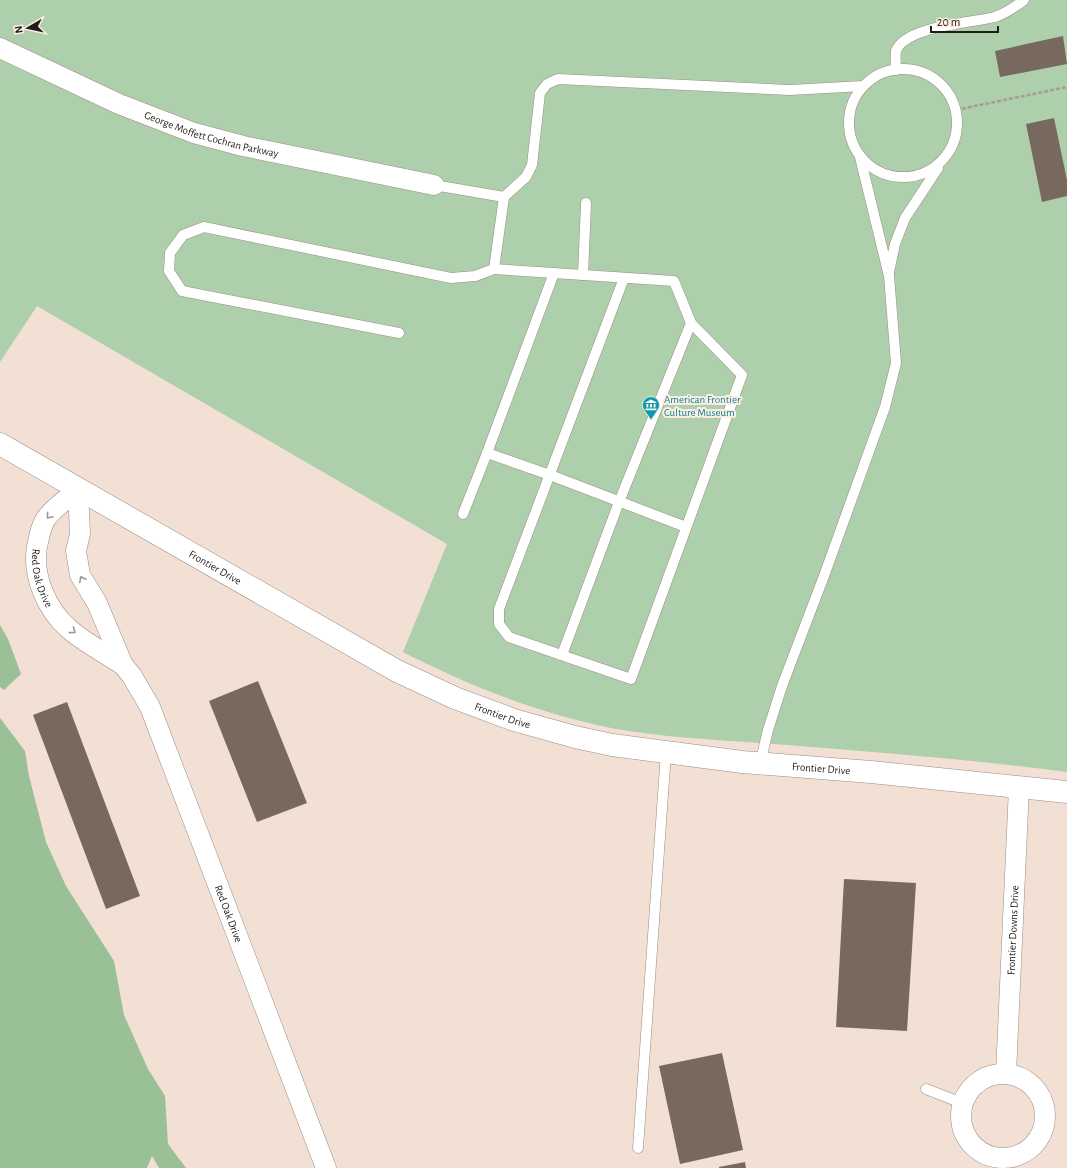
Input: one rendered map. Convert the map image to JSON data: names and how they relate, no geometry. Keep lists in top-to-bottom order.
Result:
{
  "streets": {
    "street": [
      "George Moffett Cochran Parkway",
      "Frontier Drive",
      "Red Oak Drive",
      "Frontier Downs Drive"
    ]
  },
  "crossings": [
    ["Frontier Drive", "Red Oak Drive"],
    ["Frontier Drive", "Frontier Downs Drive"]
  ],
  "places": {
    "museum": ["American Frontier Culture Museum"]
  },
  "scale_bar": "20 m",
  "north": "left"
}
